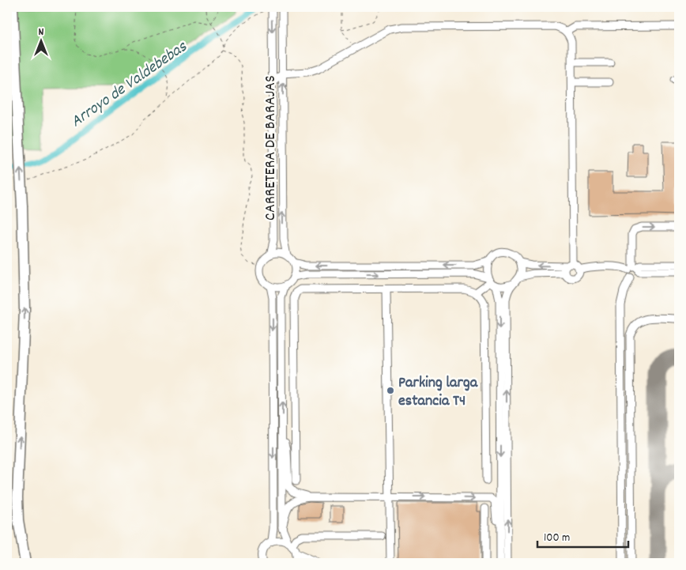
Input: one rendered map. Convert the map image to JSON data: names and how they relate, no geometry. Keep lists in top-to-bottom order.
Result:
{
  "streets": {
    "street": ["CARRETERA DE BARAJAS"]
  },
  "water": ["Arroyo de Valdebebas"],
  "places": ["Parking larga estancia T4"],
  "scale_bar": "100 m",
  "north": "top"
}
